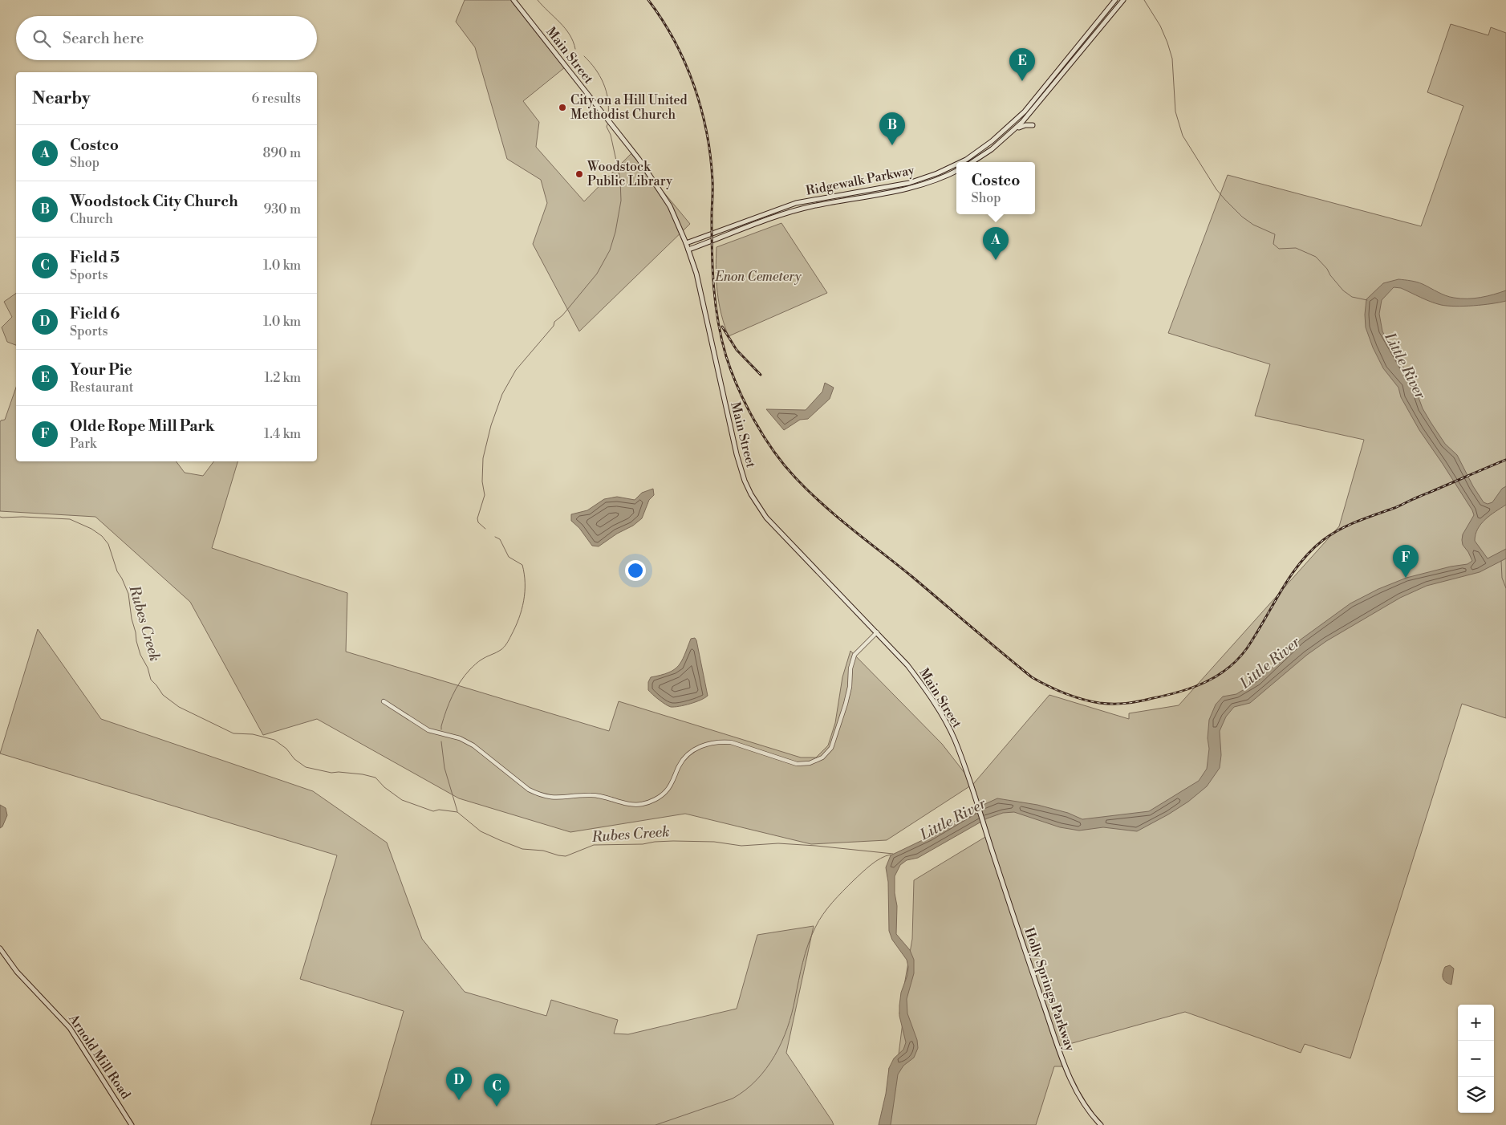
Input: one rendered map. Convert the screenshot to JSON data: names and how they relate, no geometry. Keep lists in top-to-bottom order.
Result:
{
  "streets": {
    "main road": [
      "Main Street",
      "Ridgewalk Parkway",
      "Holly Springs Parkway",
      "Arnold Mill Road"
    ]
  },
  "crossings": [
    ["Main Street", "Ridgewalk Parkway"],
    ["Main Street", "Holly Springs Parkway"]
  ],
  "water": ["Little River", "Rubes Creek"],
  "parks": ["Enon Cemetery"],
  "places": ["City on a Hill United Methodist Church", "Woodstock Public Library"],
  "page": {
    "search": "Search here",
    "pins": [
      "E",
      "B",
      "A",
      "F",
      "D",
      "C"
    ],
    "heading": ["Nearby", "6 results"],
    "list": [
      {
        "mark": "A",
        "name": "Costco",
        "note": "Shop",
        "value": "890 m"
      },
      {
        "mark": "B",
        "name": "Woodstock City Church",
        "note": "Church",
        "value": "930 m"
      },
      {
        "mark": "C",
        "name": "Field 5",
        "note": "Sports",
        "value": "1.0 km"
      },
      {
        "mark": "D",
        "name": "Field 6",
        "note": "Sports",
        "value": "1.0 km"
      },
      {
        "mark": "E",
        "name": "Your Pie",
        "note": "Restaurant",
        "value": "1.2 km"
      },
      {
        "mark": "F",
        "name": "Olde Rope Mill Park",
        "note": "Park",
        "value": "1.4 km"
      }
    ],
    "popup": ["Costco", "Shop"],
    "map_buttons": ["+", "−"]
  }
}
